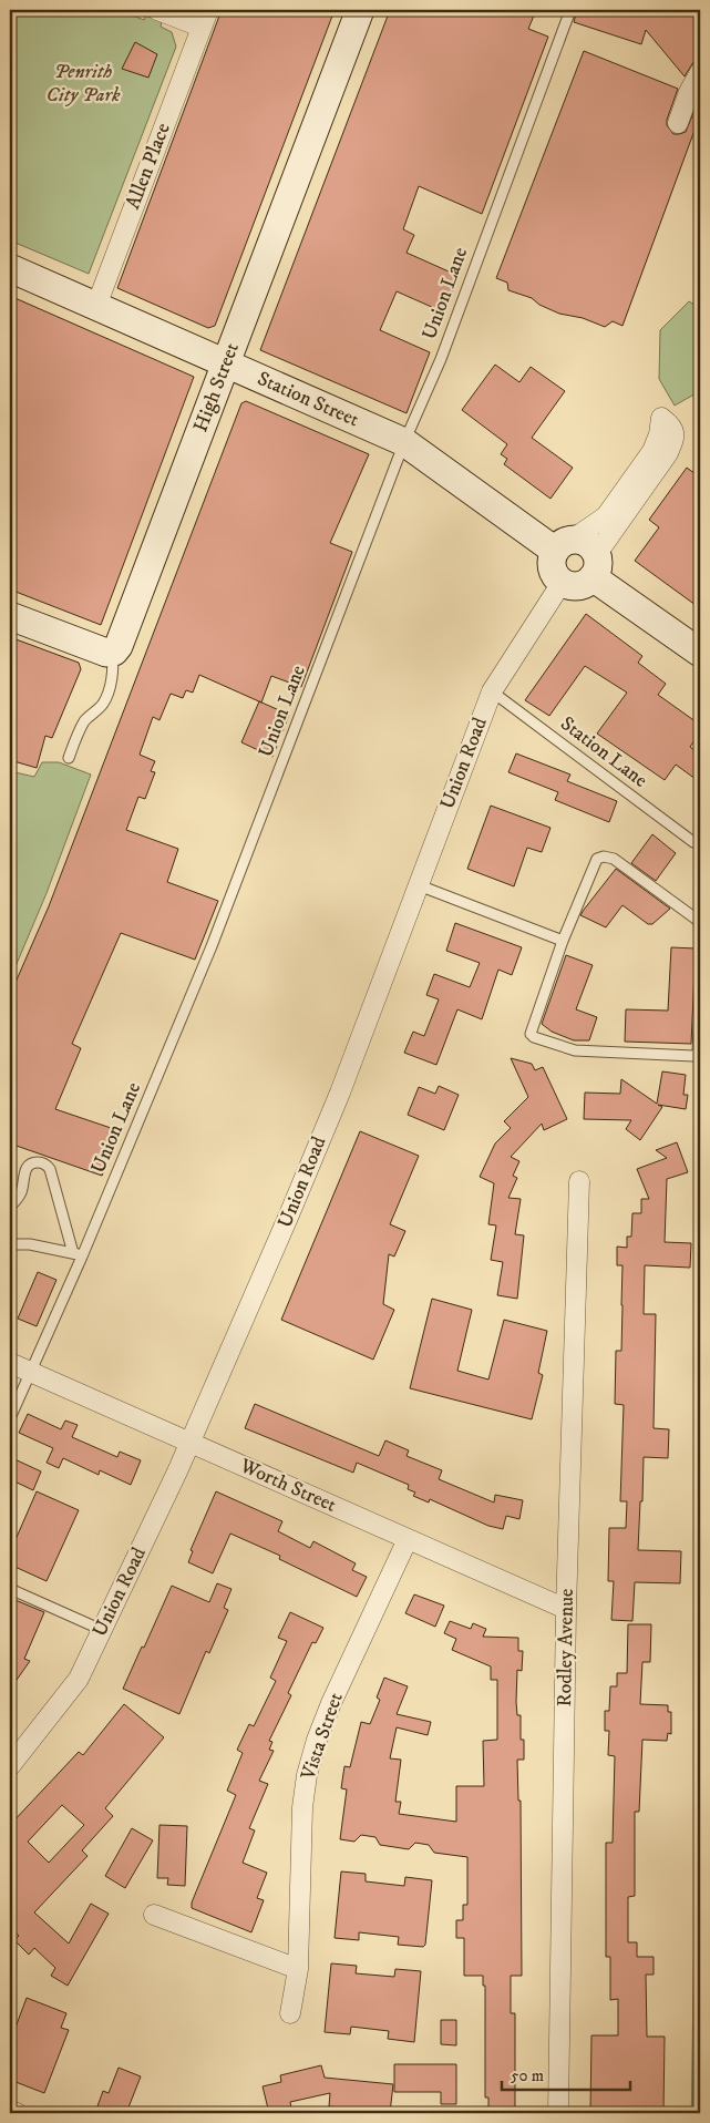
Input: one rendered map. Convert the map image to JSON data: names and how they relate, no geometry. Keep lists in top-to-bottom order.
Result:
{
  "streets": {
    "street": [
      "Allen Place",
      "High Street",
      "Station Street",
      "Union Road",
      "Worth Street",
      "Rodley Avenue",
      "Vista Street"
    ],
    "lane": ["Union Lane", "Station Lane"]
  },
  "crossings": [
    ["Allen Place", "Station Street"],
    ["Union Lane", "Station Street"],
    ["Union Lane", "Worth Street"],
    ["High Street", "Station Street"],
    ["Station Street", "Union Road"],
    ["Station Lane", "Union Road"],
    ["Union Road", "Worth Street"],
    ["Worth Street", "Rodley Avenue"],
    ["Worth Street", "Vista Street"]
  ],
  "parks": ["Penrith City Park"],
  "scale_bar": "50 m"
}
